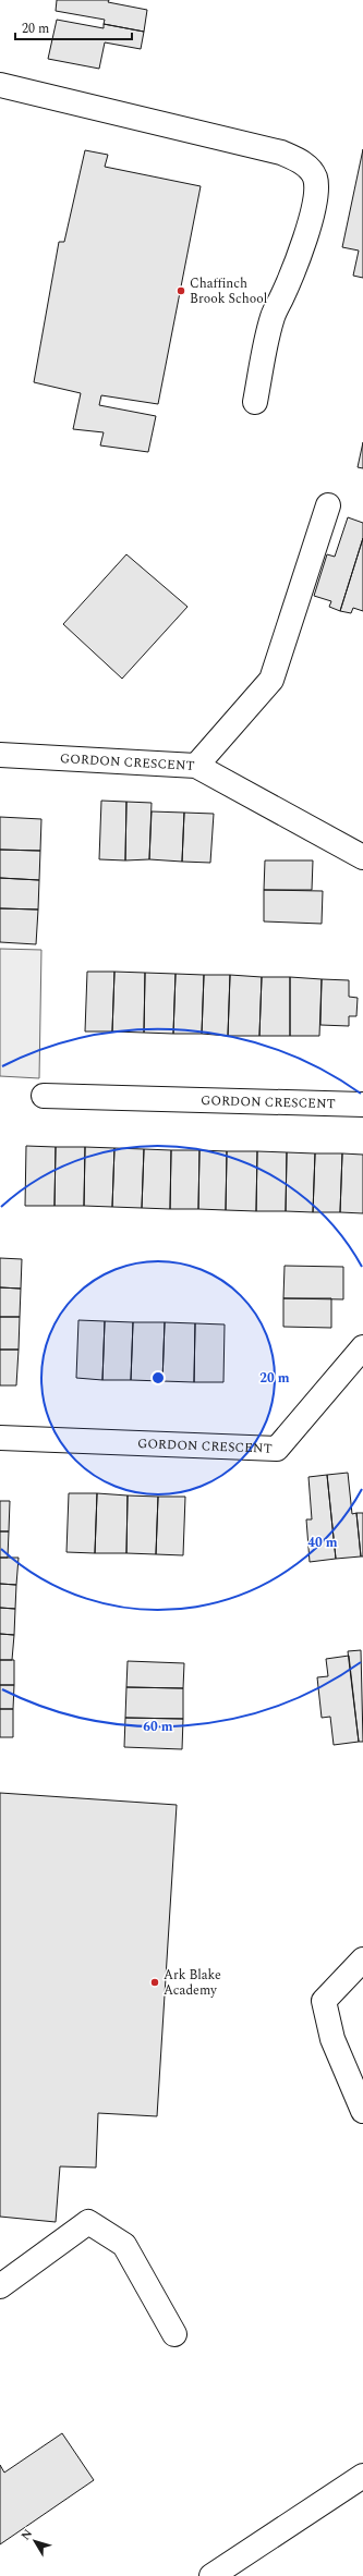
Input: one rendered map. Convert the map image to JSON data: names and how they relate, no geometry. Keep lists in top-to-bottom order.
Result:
{
  "streets": {
    "street": ["GORDON CRESCENT"]
  },
  "places": ["Chaffinch Brook School", "Ark Blake Academy"],
  "scale_bar": "20 m",
  "north": "top left",
  "rings": ["20 m", "40 m", "60 m"]
}
